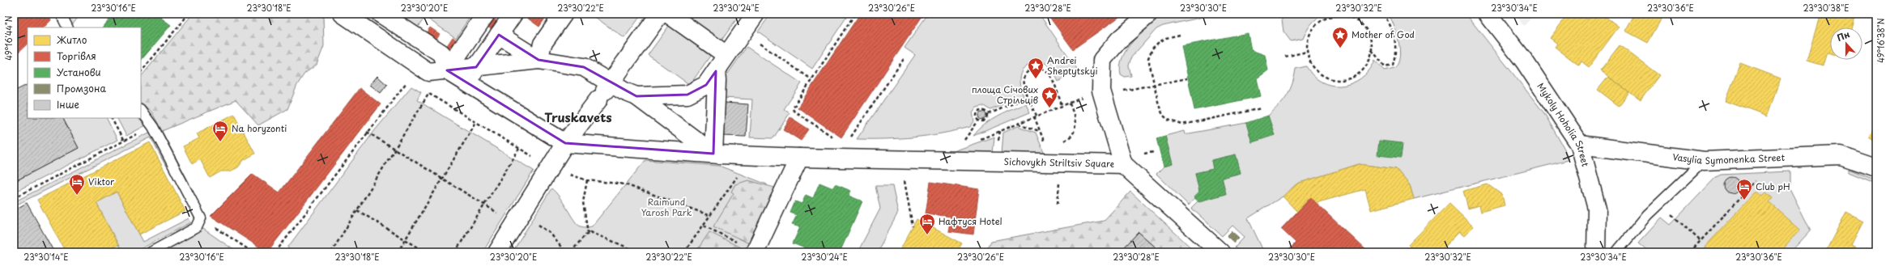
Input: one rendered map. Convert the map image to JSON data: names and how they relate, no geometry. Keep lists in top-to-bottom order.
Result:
{
  "streets": {
    "street": ["Mykoly Hoholia Street", "Vasylia Symonenka Street", "Sichovykh Striltsiv Square"]
  },
  "crossings": [
    ["Mykoly Hoholia Street", "Vasylia Symonenka Street"]
  ],
  "districts": ["Truskavets"],
  "parks": ["Raimund Yarosh Park"],
  "places": {
    "place": ["Mother of God", "Andrei Sheptytskyi", "площа Січових Стрільців"],
    "hotel": [
      "Na horyzonti",
      "Viktor",
      "Club pH",
      "Нафтуся Hotel"
    ]
  },
  "legend": [
    "Житло",
    "Торгівля",
    "Установи",
    "Промзона",
    "Інше"
  ],
  "north": "top",
  "coordinates": [
    "23°30'16\"E",
    "23°30'18\"E",
    "23°30'20\"E",
    "23°30'22\"E",
    "23°30'24\"E",
    "23°30'26\"E",
    "23°30'28\"E",
    "23°30'30\"E",
    "23°30'32\"E",
    "23°30'34\"E",
    "23°30'36\"E",
    "23°30'38\"E",
    "49°16'44\"N",
    "49°16'38\"N",
    "23°30'14\"E"
  ]
}
